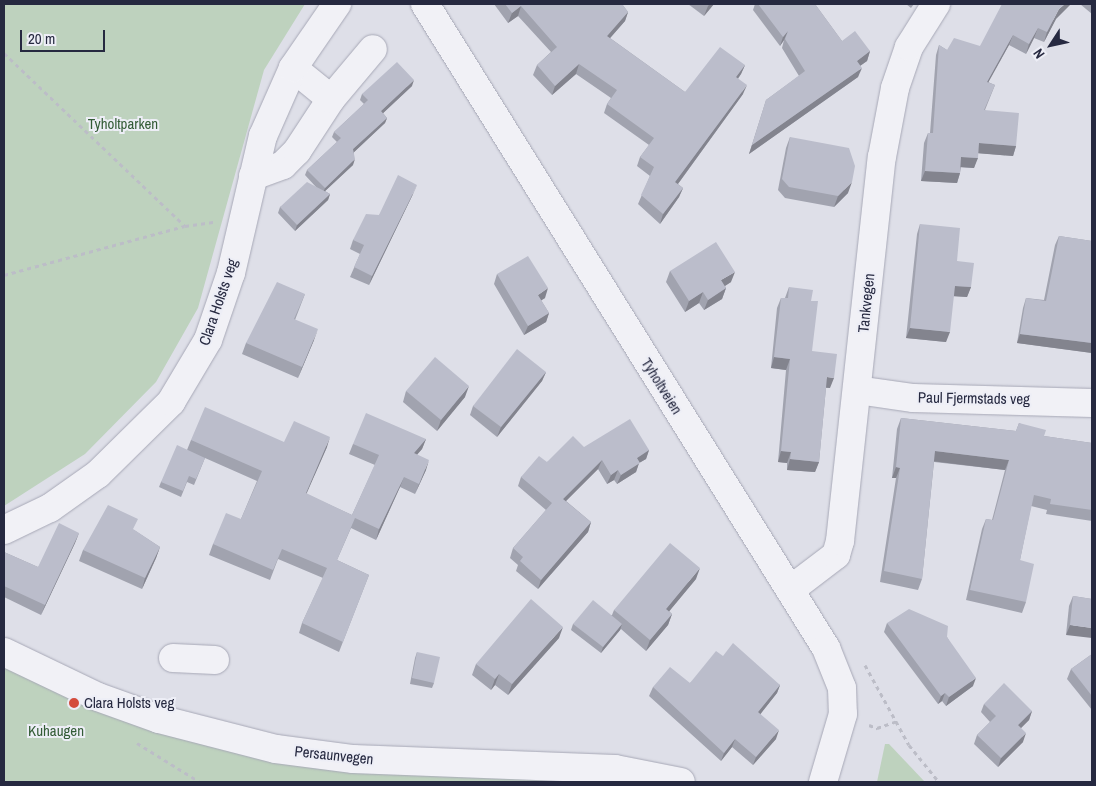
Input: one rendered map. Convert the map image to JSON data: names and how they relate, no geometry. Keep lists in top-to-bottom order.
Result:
{
  "streets": {
    "street": [
      "Clara Holsts veg",
      "Tankvegen",
      "Tyholtveien",
      "Paul Fjermstads veg",
      "Persaunvegen"
    ]
  },
  "crossings": [
    ["Tankvegen", "Tyholtveien"],
    ["Tankvegen", "Paul Fjermstads veg"]
  ],
  "parks": ["Tyholtparken", "Kuhaugen"],
  "places": ["Clara Holsts veg"],
  "scale_bar": "20 m",
  "north": "bottom left"
}
